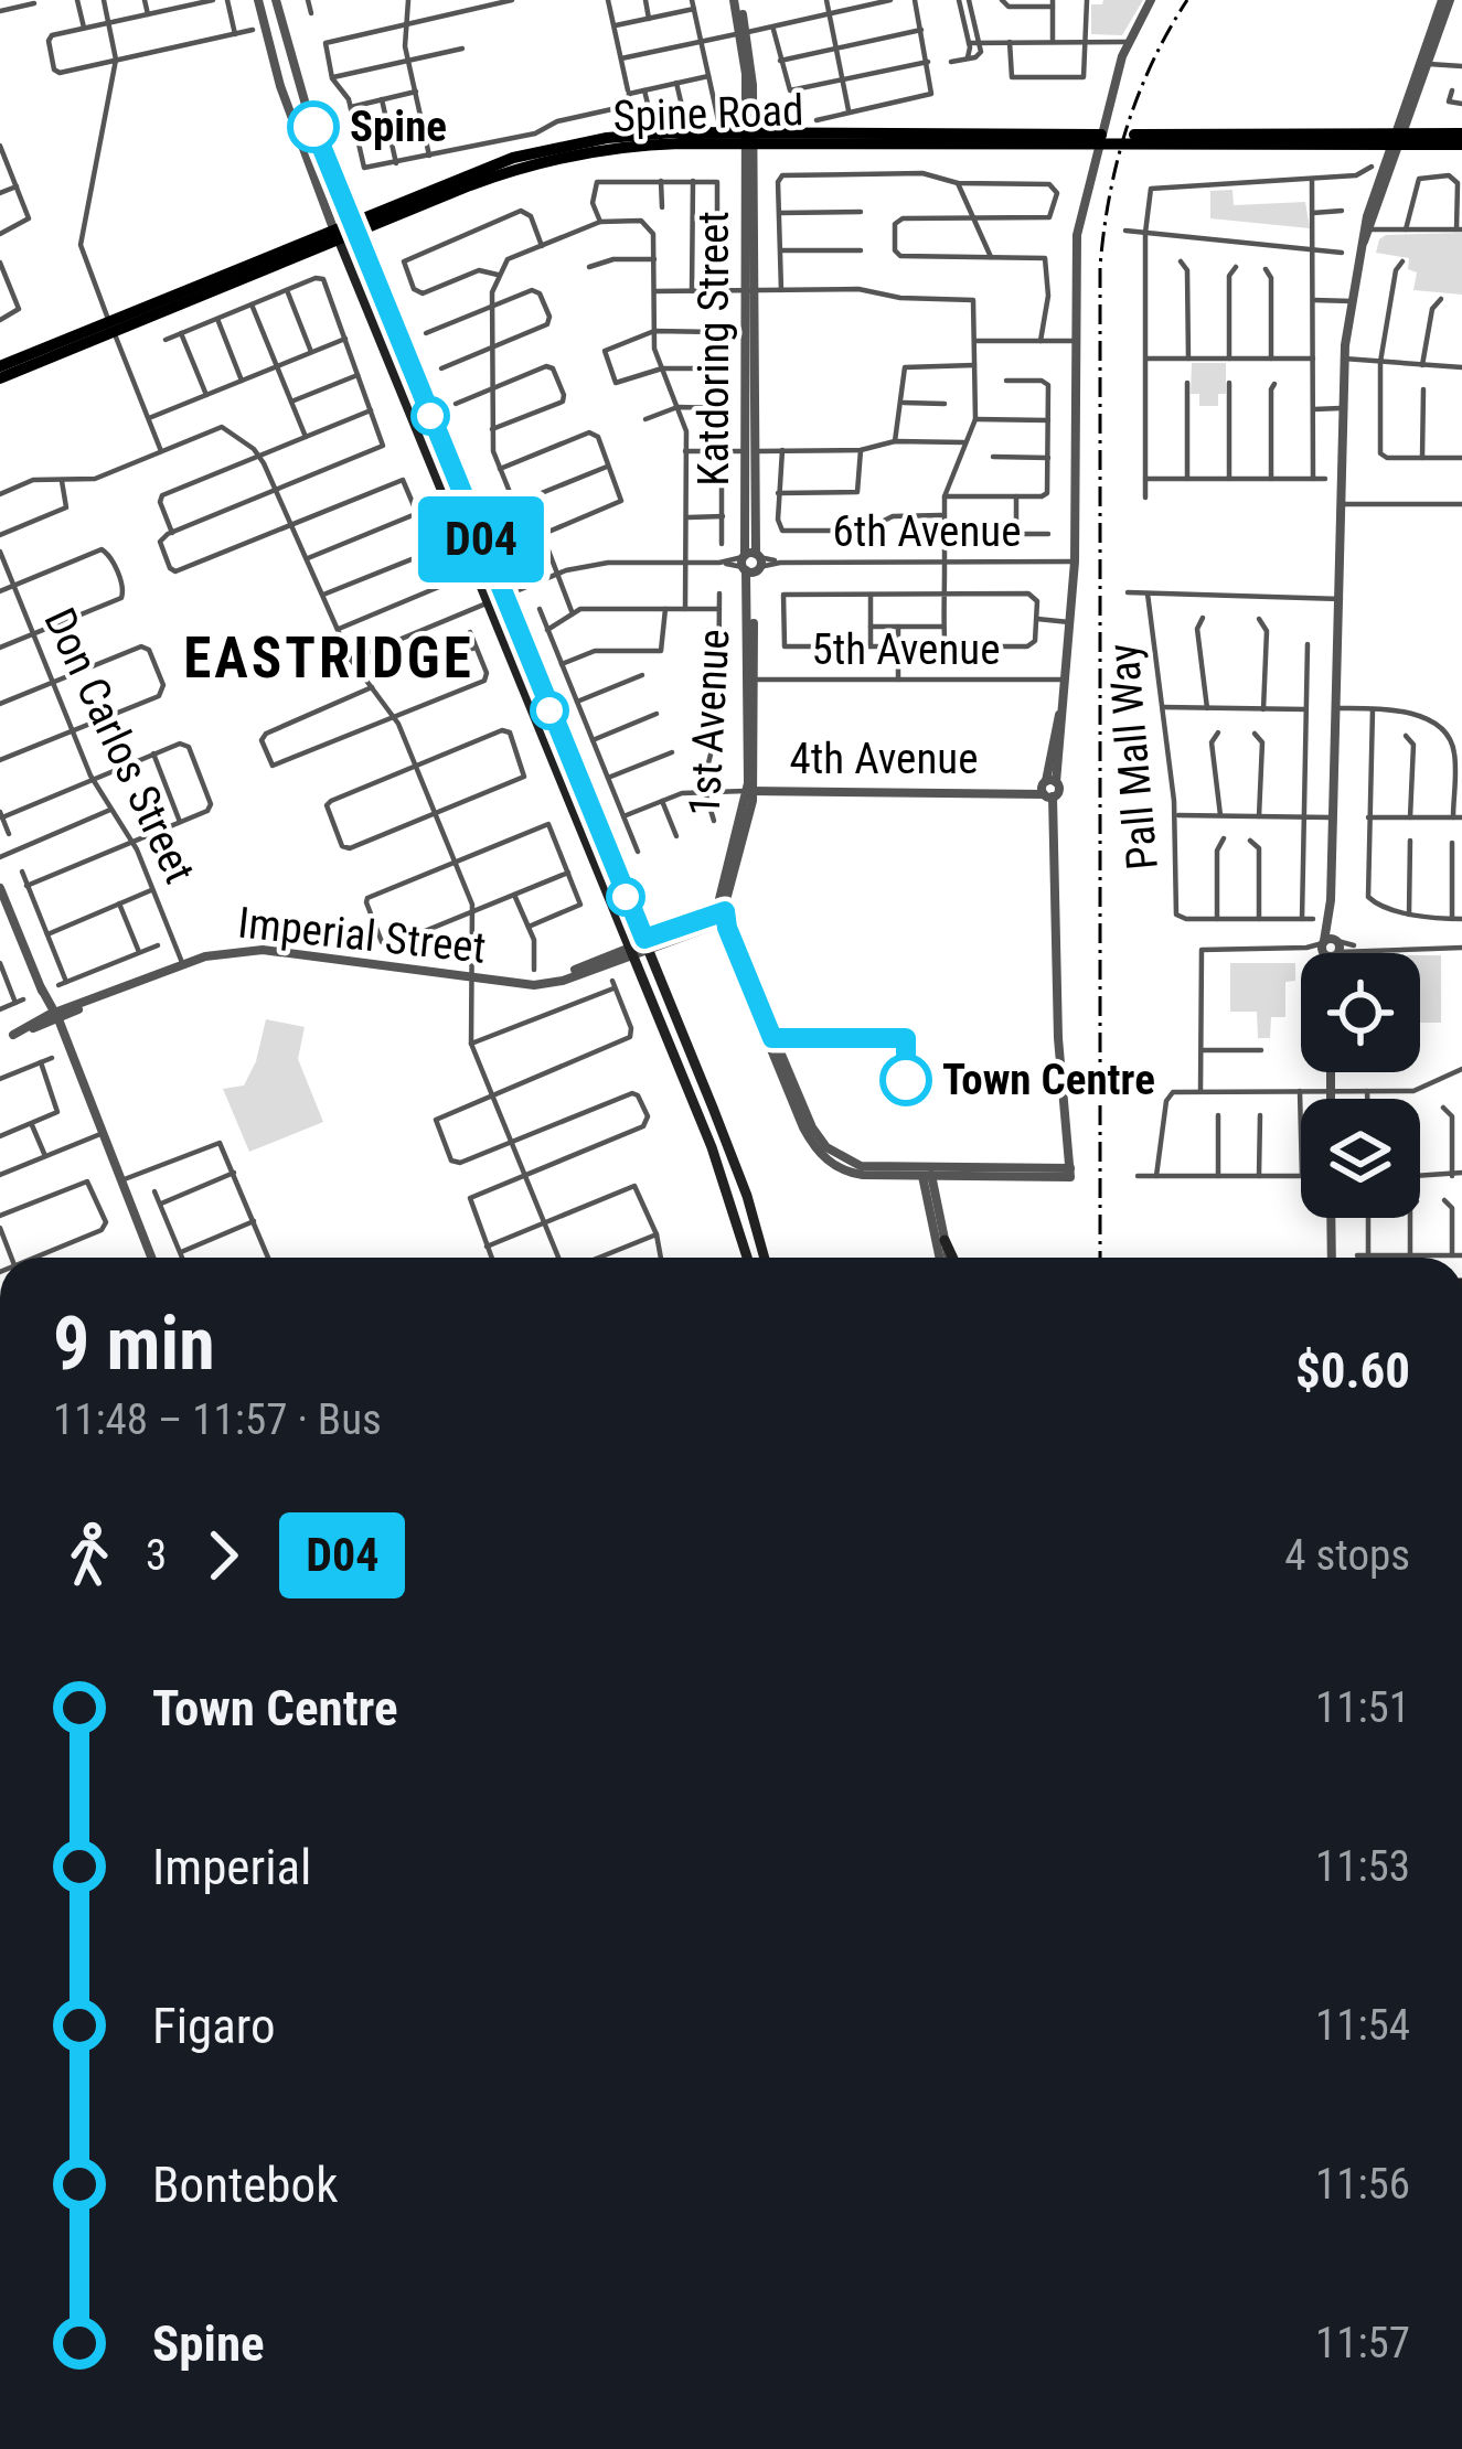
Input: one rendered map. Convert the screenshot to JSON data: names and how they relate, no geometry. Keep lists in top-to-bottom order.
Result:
{
  "streets": {
    "main road": ["Spine Road"],
    "street": [
      "Katdoring Street",
      "6th Avenue",
      "5th Avenue",
      "1st Avenue",
      "Don Carlos Street",
      "Pall Mall Way",
      "4th Avenue",
      "Imperial Street"
    ]
  },
  "crossings": [
    ["Spine Road", "Katdoring Street"],
    ["Katdoring Street", "6th Avenue"],
    ["Katdoring Street", "1st Avenue"],
    ["6th Avenue", "1st Avenue"],
    ["5th Avenue", "1st Avenue"],
    ["1st Avenue", "4th Avenue"],
    ["1st Avenue", "Imperial Street"],
    ["Don Carlos Street", "Imperial Street"]
  ],
  "districts": ["EASTRIDGE"],
  "places": ["Spine", "Town Centre"],
  "lines": ["bus line D04"],
  "page": {
    "on_map": "D04",
    "heading": ["9 min", "11:48 – 11:57 · Bus", "$0.60"],
    "legs": ["3", "D04", "4 stops"],
    "list": [
      {
        "name": "Town Centre",
        "value": "11:51"
      },
      {
        "name": "Imperial",
        "value": "11:53"
      },
      {
        "name": "Figaro",
        "value": "11:54"
      },
      {
        "name": "Bontebok",
        "value": "11:56"
      },
      {
        "name": "Spine",
        "value": "11:57"
      }
    ]
  }
}
